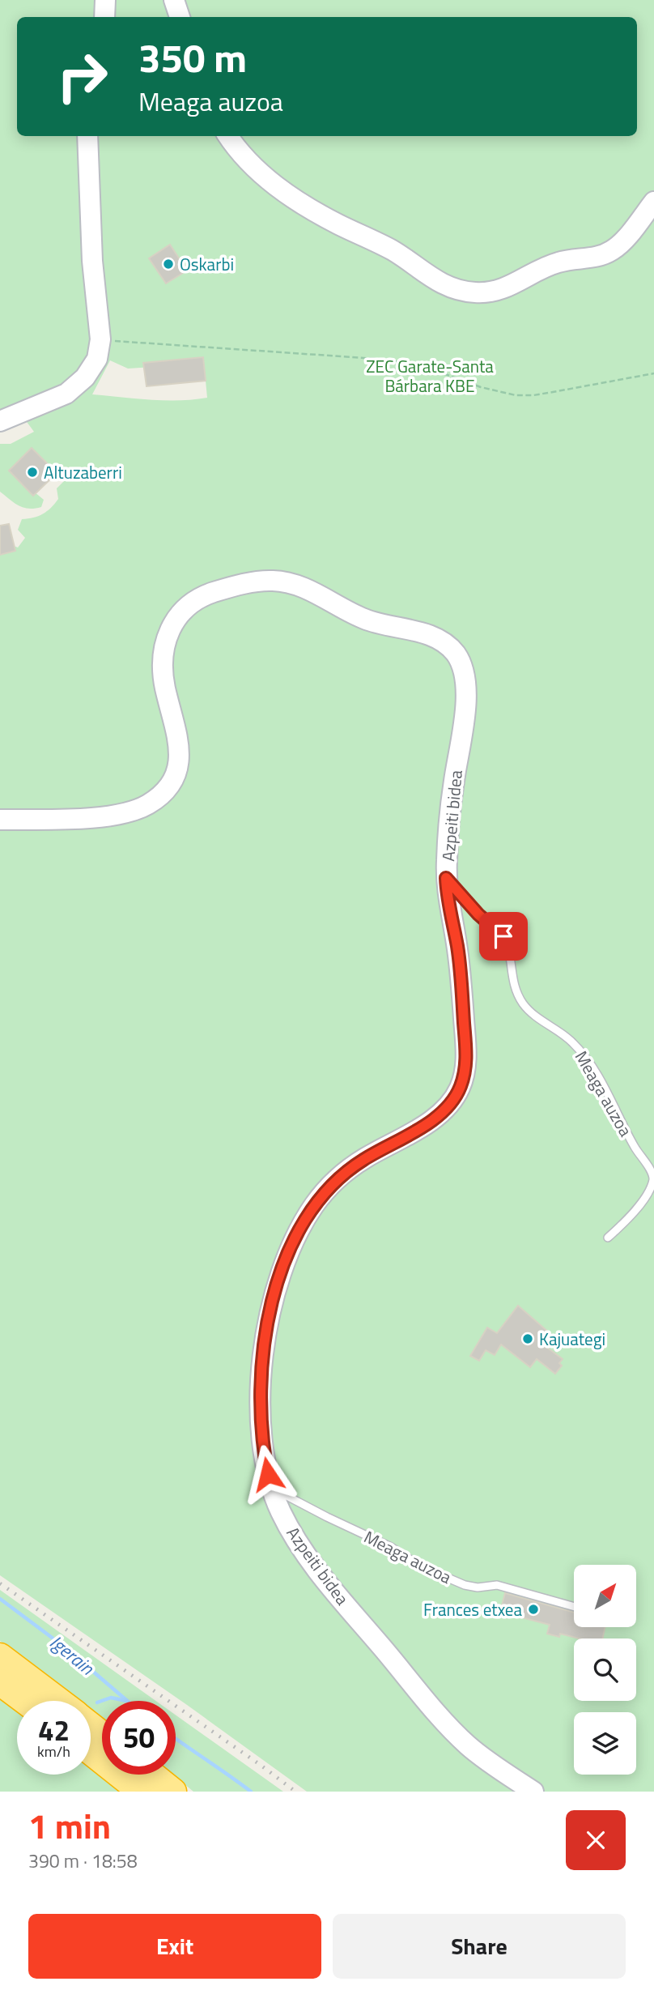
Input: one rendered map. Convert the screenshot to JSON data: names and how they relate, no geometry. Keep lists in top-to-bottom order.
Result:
{
  "streets": {
    "main road": ["Azpeiti bidea"],
    "lane": ["Meaga auzoa"]
  },
  "crossings": [
    ["Azpeiti bidea", "Meaga auzoa"]
  ],
  "water": ["Igerain"],
  "parks": ["ZEC Garate-Santa Bárbara KBE"],
  "places": [
    "Oskarbi",
    "Altuzaberri",
    "Kajuategi",
    "Frances etxea"
  ],
  "north": "top right",
  "page": {
    "turn": ["350 m", "Meaga auzoa"],
    "speed": "42 km/h",
    "limit": "50",
    "heading": ["1 min", "390 m · 18:58"],
    "buttons": ["Exit", "Share"]
  }
}
